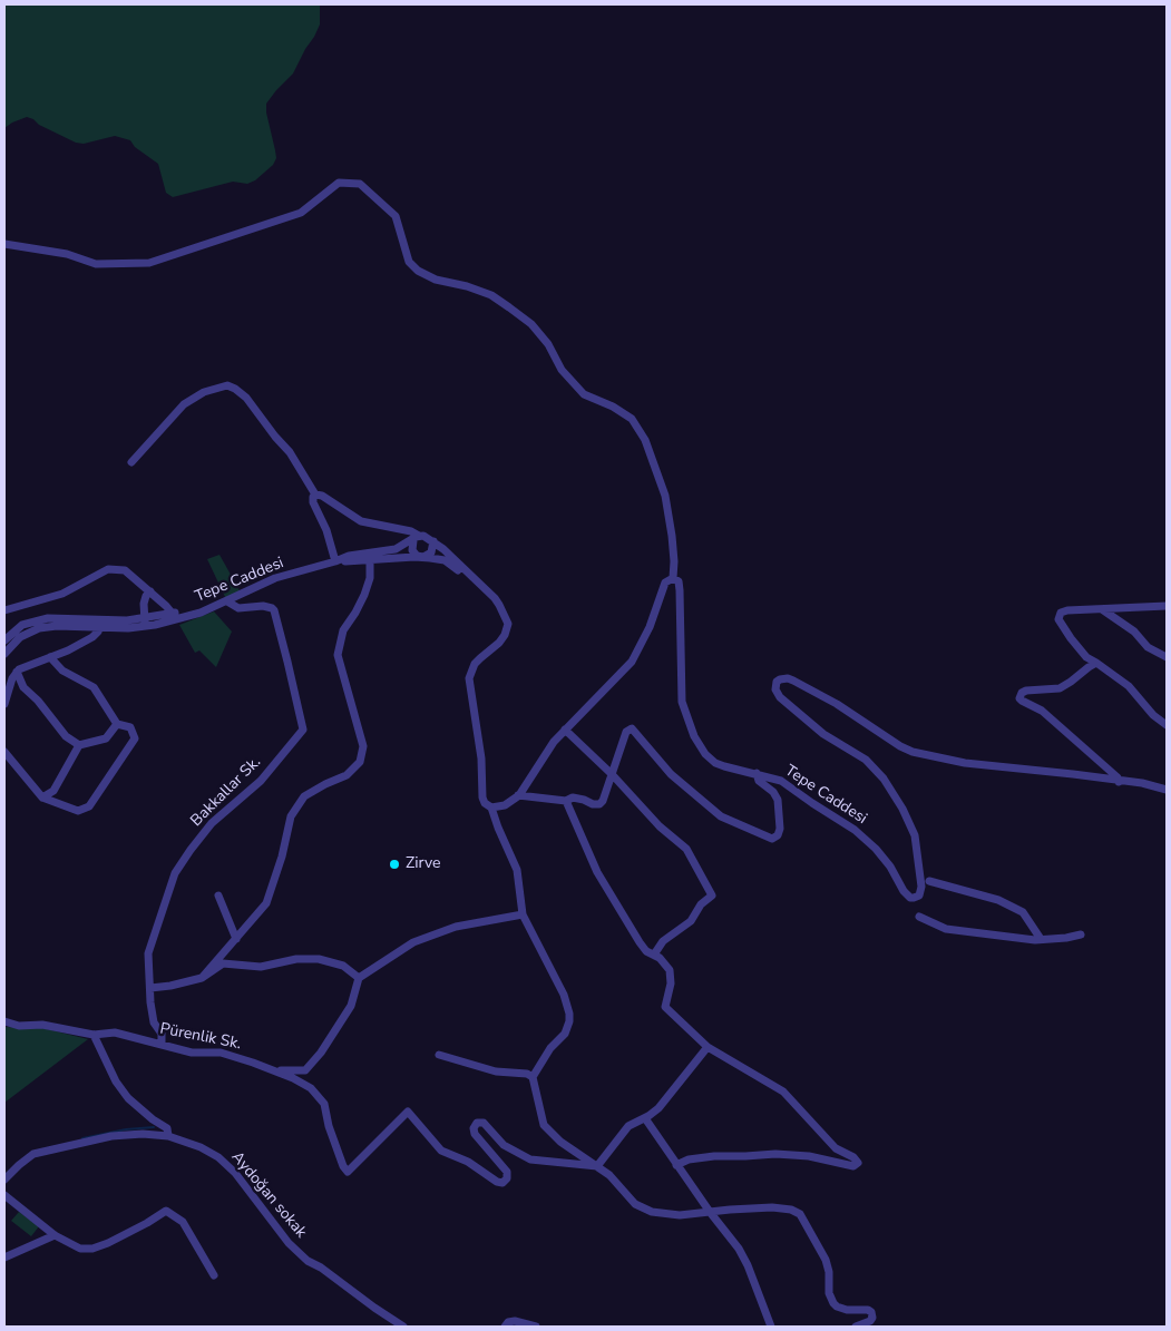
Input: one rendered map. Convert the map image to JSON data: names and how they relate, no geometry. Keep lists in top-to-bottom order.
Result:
{
  "streets": {
    "street": [
      "Tepe Caddesi",
      "Bakkallar Sk.",
      "Pürenlik Sk.",
      "Aydoğan sokak"
    ]
  },
  "crossings": [
    ["Tepe Caddesi", "Bakkallar Sk."],
    ["Bakkallar Sk.", "Pürenlik Sk."]
  ],
  "places": ["Zirve"]
}
